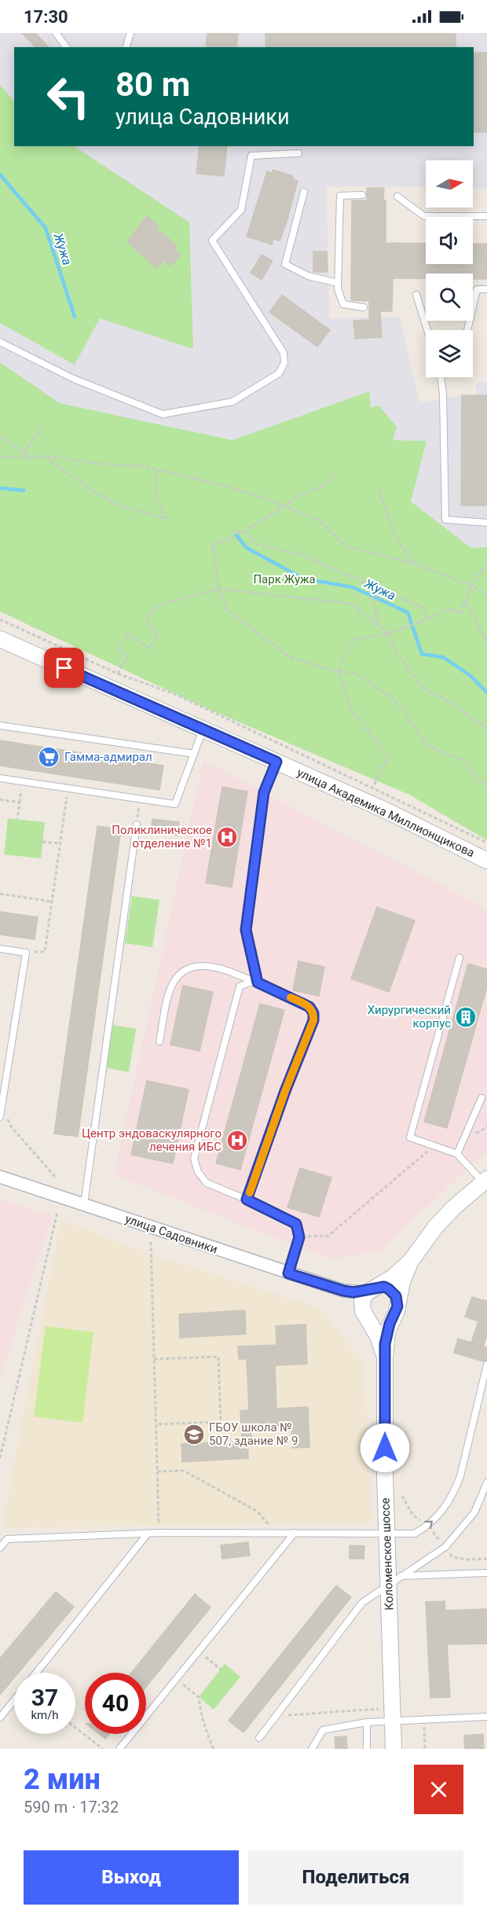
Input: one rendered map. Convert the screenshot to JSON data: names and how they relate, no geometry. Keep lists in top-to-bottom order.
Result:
{
  "streets": {
    "street": ["улица Академика Миллионщикова", "улица Садовники", "Коломенское шоссе"]
  },
  "crossings": [
    ["улица Садовники", "Коломенское шоссе"]
  ],
  "water": ["Жужа"],
  "parks": ["Парк Жужа"],
  "places": {
    "supermarket": ["Гамма-адмирал"],
    "hospital": ["Поликлиническое отделение №1", "Центр эндоваскулярного лечения ИБС"],
    "building": ["Хирургический корпус"],
    "school or university": ["ГБОУ школа № 507, здание № 9"]
  },
  "north": "right",
  "page": {
    "status": "17:30",
    "turn": ["80 m", "улица Садовники"],
    "speed": "37 km/h",
    "limit": "40",
    "heading": ["2 мин", "590 m · 17:32"],
    "buttons": ["Выход", "Поделиться"]
  }
}
